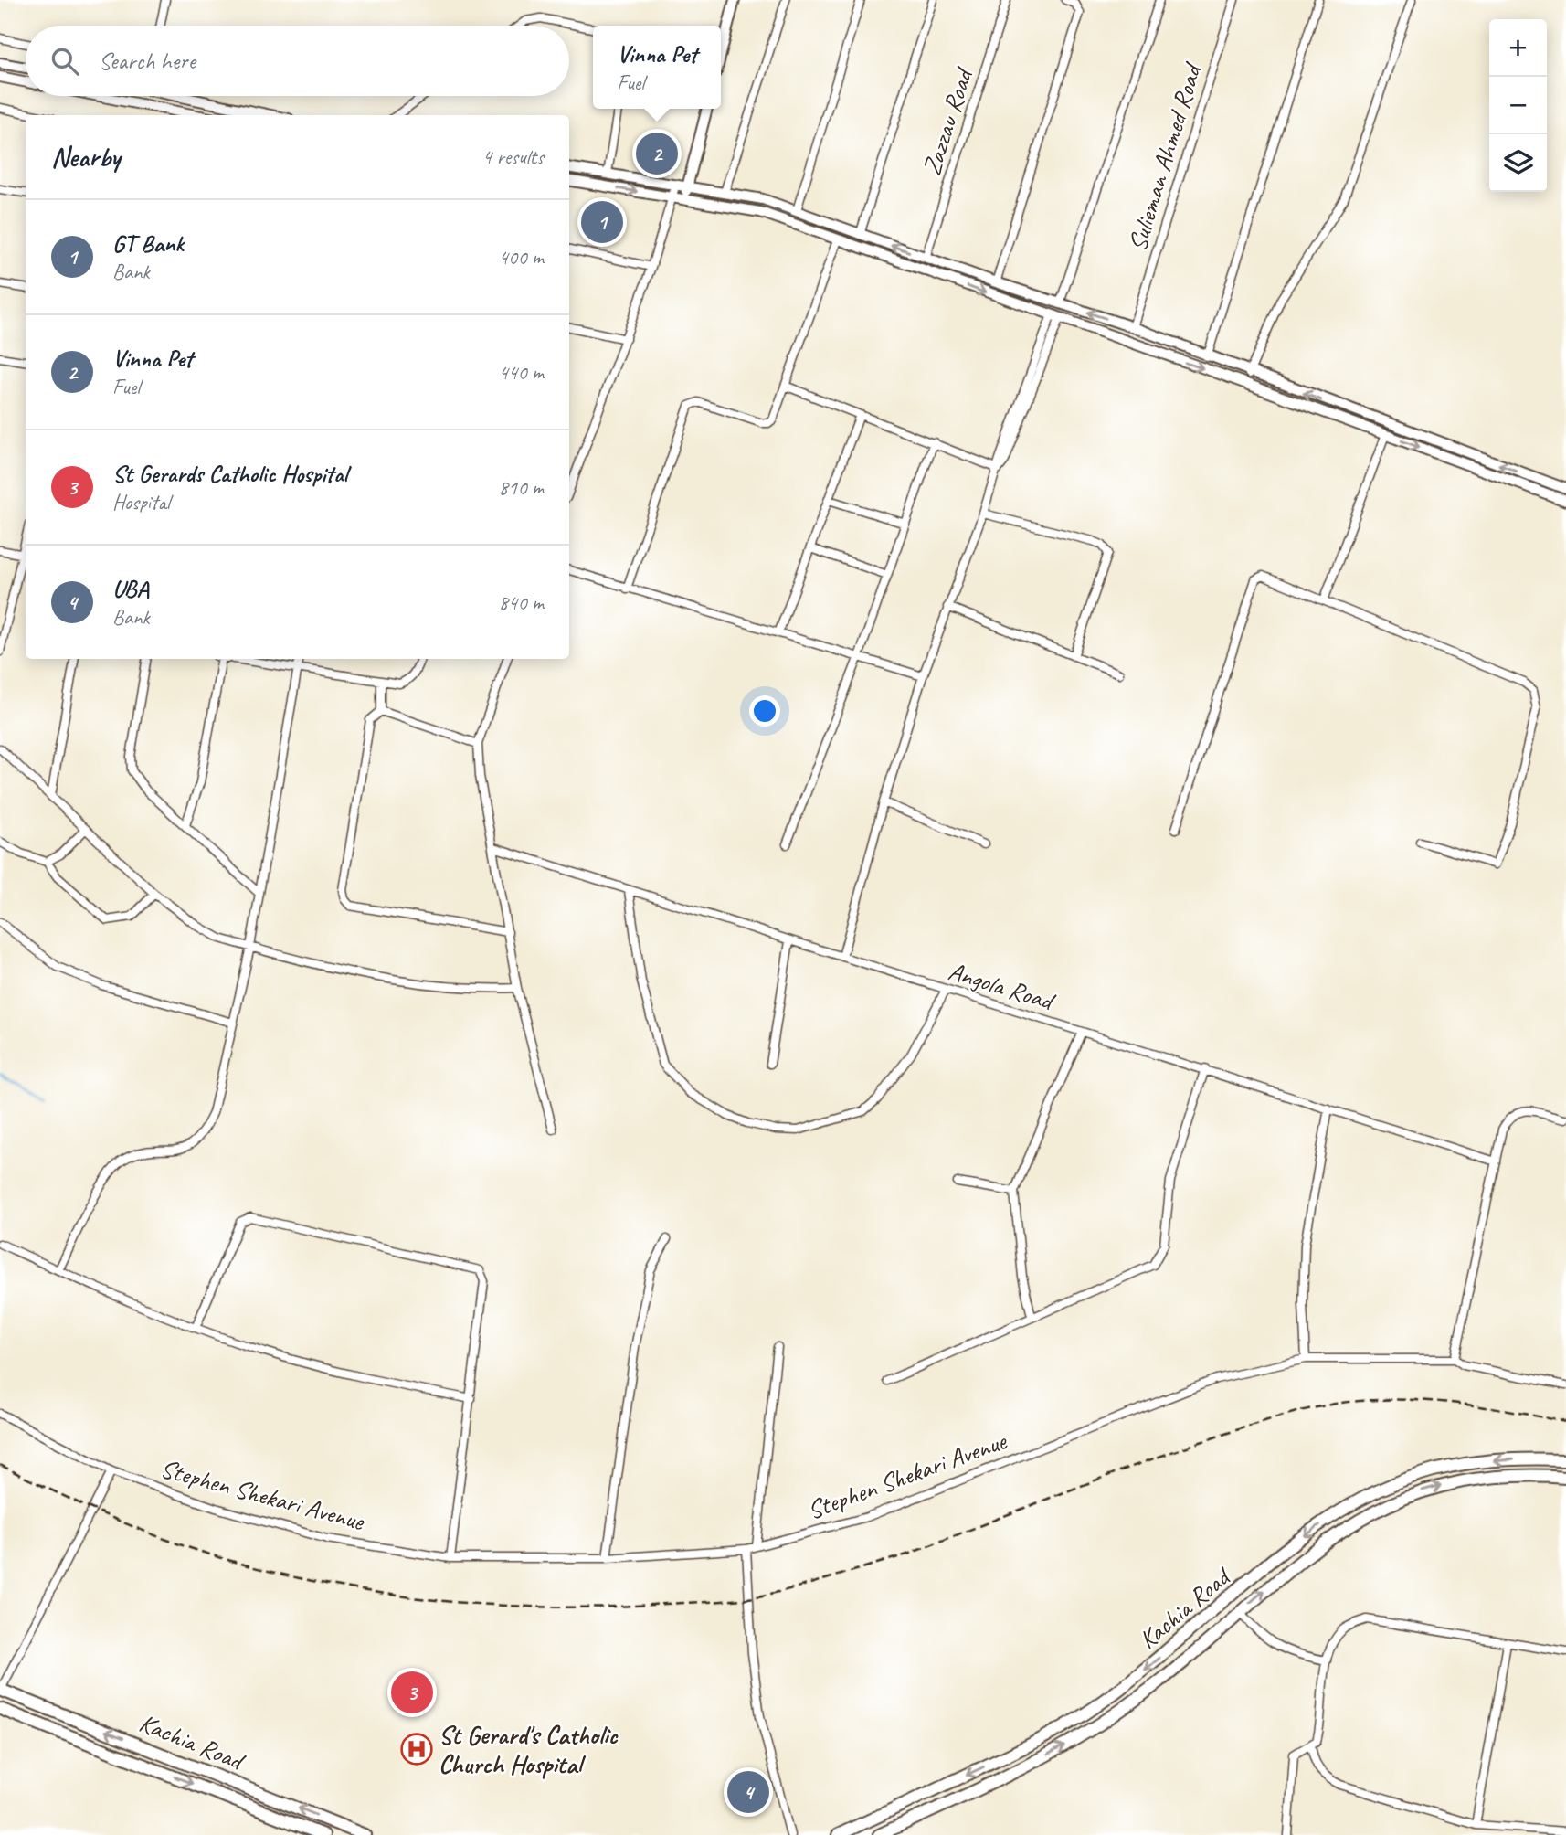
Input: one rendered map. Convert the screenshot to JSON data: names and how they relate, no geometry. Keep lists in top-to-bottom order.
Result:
{
  "streets": {
    "main road": ["Kachia Road"],
    "street": [
      "Zazzau Road",
      "Sulieman Ahmed Road",
      "Angola Road",
      "Stephen Shekari Avenue"
    ]
  },
  "places": {
    "hospital": ["St Gerard's Catholic Church Hospital"]
  },
  "page": {
    "map_buttons": ["+", "−"],
    "popup": ["Vinna Pet", "Fuel"],
    "search": "Search here",
    "heading": ["Nearby", "4 results"],
    "pins": [
      "2",
      "1",
      "3",
      "4"
    ],
    "list": [
      {
        "mark": "1",
        "name": "GT Bank",
        "note": "Bank",
        "value": "400 m"
      },
      {
        "mark": "2",
        "name": "Vinna Pet",
        "note": "Fuel",
        "value": "440 m"
      },
      {
        "mark": "3",
        "name": "St Gerards Catholic Hospital",
        "note": "Hospital",
        "value": "810 m"
      },
      {
        "mark": "4",
        "name": "UBA",
        "note": "Bank",
        "value": "840 m"
      }
    ]
  }
}
